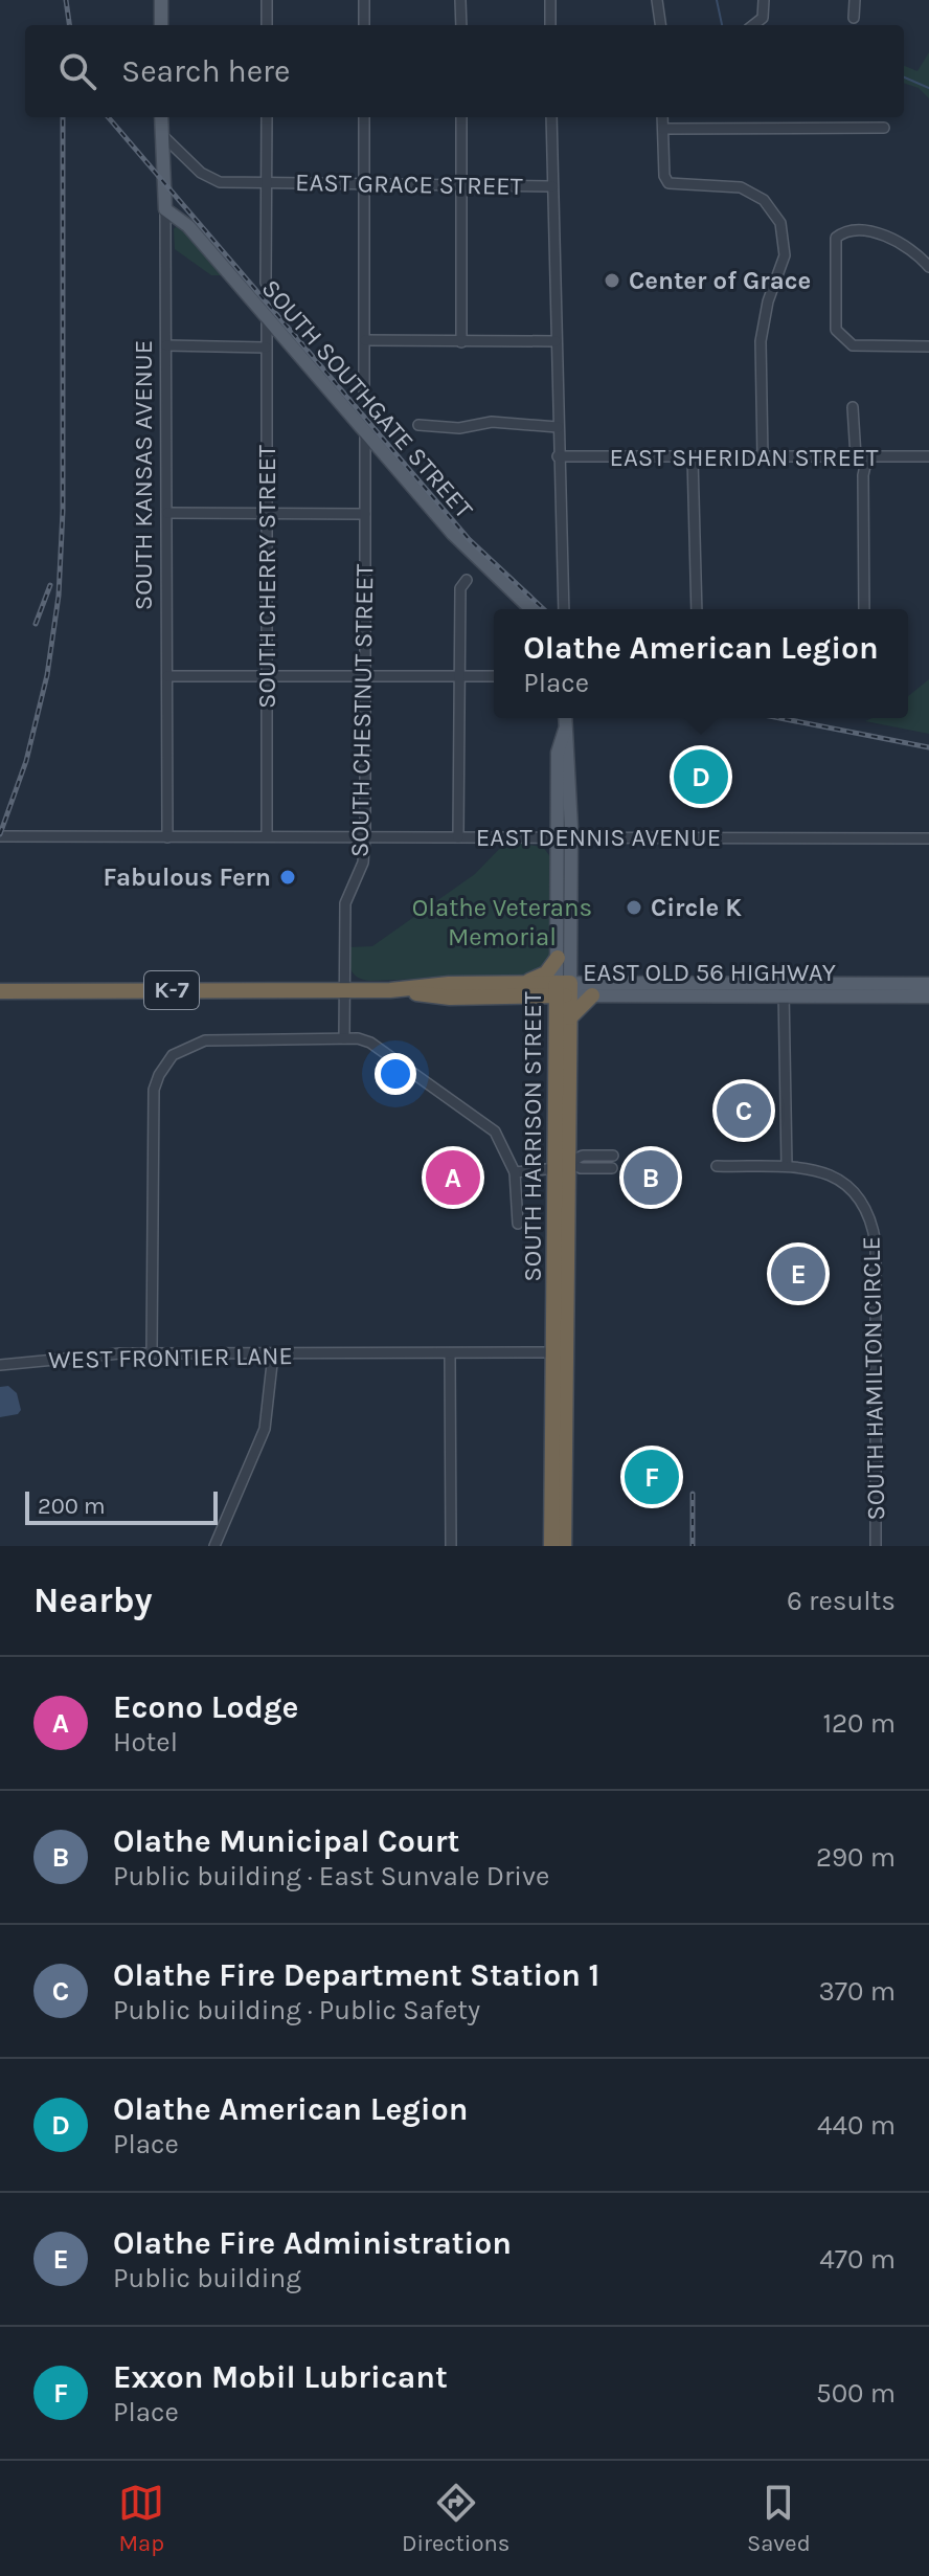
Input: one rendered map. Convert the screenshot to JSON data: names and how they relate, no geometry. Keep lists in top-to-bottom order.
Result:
{
  "streets": {
    "highway": ["EAST OLD 56 HIGHWAY", "K-7", "SOUTH HARRISON STREET"],
    "main road": ["SOUTH SOUTHGATE STREET", "SOUTH KANSAS AVENUE"],
    "street": [
      "EAST GRACE STREET",
      "EAST SHERIDAN STREET",
      "SOUTH CHERRY STREET",
      "SOUTH CHESTNUT STREET",
      "EAST DENNIS AVENUE",
      "WEST FRONTIER LANE",
      "SOUTH HAMILTON CIRCLE"
    ]
  },
  "crossings": [
    ["EAST GRACE STREET", "SOUTH KANSAS AVENUE"],
    ["SOUTH SOUTHGATE STREET", "SOUTH KANSAS AVENUE"],
    ["SOUTH SOUTHGATE STREET", "SOUTH CHERRY STREET"],
    ["SOUTH SOUTHGATE STREET", "SOUTH CHESTNUT STREET"],
    ["SOUTH KANSAS AVENUE", "EAST DENNIS AVENUE"],
    ["SOUTH CHERRY STREET", "EAST DENNIS AVENUE"],
    ["SOUTH CHESTNUT STREET", "EAST DENNIS AVENUE"],
    ["SOUTH CHESTNUT STREET", "EAST OLD 56 HIGHWAY"],
    ["SOUTH CHESTNUT STREET", "K-7"],
    ["EAST DENNIS AVENUE", "SOUTH HARRISON STREET"],
    ["EAST OLD 56 HIGHWAY", "K-7"],
    ["EAST OLD 56 HIGHWAY", "SOUTH HARRISON STREET"],
    ["SOUTH HARRISON STREET", "WEST FRONTIER LANE"]
  ],
  "parks": ["Olathe Veterans Memorial"],
  "places": ["Center of Grace", "Fabulous Fern", "Circle K"],
  "scale_bar": "200 m",
  "page": {
    "search": "Search here",
    "popup": ["Olathe American Legion", "Place"],
    "pins": [
      "D",
      "C",
      "A",
      "B",
      "E",
      "F"
    ],
    "scale": "200 m",
    "heading": ["Nearby", "6 results"],
    "list": [
      {
        "mark": "A",
        "name": "Econo Lodge",
        "note": "Hotel",
        "value": "120 m"
      },
      {
        "mark": "B",
        "name": "Olathe Municipal Court",
        "note": "Public building · East Sunvale Drive",
        "value": "290 m"
      },
      {
        "mark": "C",
        "name": "Olathe Fire Department Station 1",
        "note": "Public building · Public Safety",
        "value": "370 m"
      },
      {
        "mark": "D",
        "name": "Olathe American Legion",
        "note": "Place",
        "value": "440 m"
      },
      {
        "mark": "E",
        "name": "Olathe Fire Administration",
        "note": "Public building",
        "value": "470 m"
      },
      {
        "mark": "F",
        "name": "Exxon Mobil Lubricant",
        "note": "Place",
        "value": "500 m"
      }
    ],
    "nav": ["Map", "Directions", "Saved"]
  }
}
